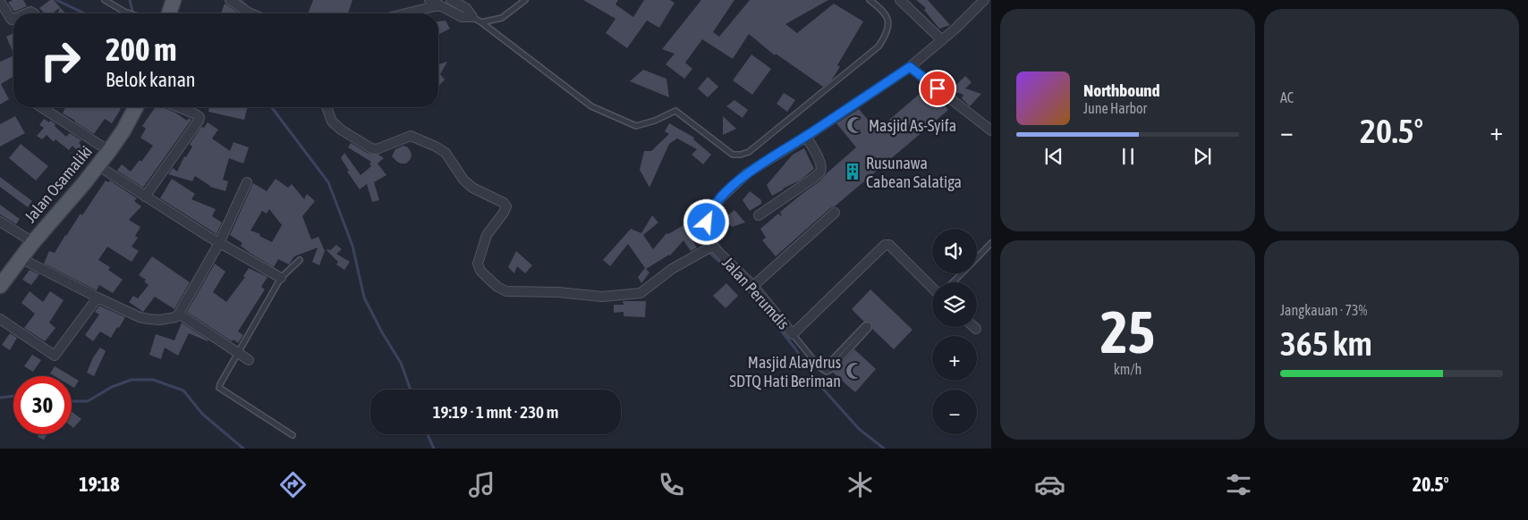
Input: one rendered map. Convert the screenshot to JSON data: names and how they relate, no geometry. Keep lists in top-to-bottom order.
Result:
{
  "streets": {
    "main road": ["Jalan Osamaliki"],
    "street": ["Jalan Perumdis"]
  },
  "places": {
    "mosque": ["Masjid As-Syifa", "Masjid Alaydrus SDTQ Hati Beriman"],
    "building": ["Rusunawa Cabean Salatiga"]
  },
  "page": {
    "tile": [
      "AC",
      ["25", "km/h"],
      ["Jangkauan · 73%", "365 km"]
    ],
    "turn": ["200 m", "Belok kanan"],
    "song": ["Northbound", "June Harbor"],
    "heat": ["−", "20.5°", "+"],
    "map_buttons": ["+", "−"],
    "limit": "30",
    "trip": "19:19 · 1 mnt · 230 m",
    "tabs": ["19:18", "20.5°"]
  }
}
